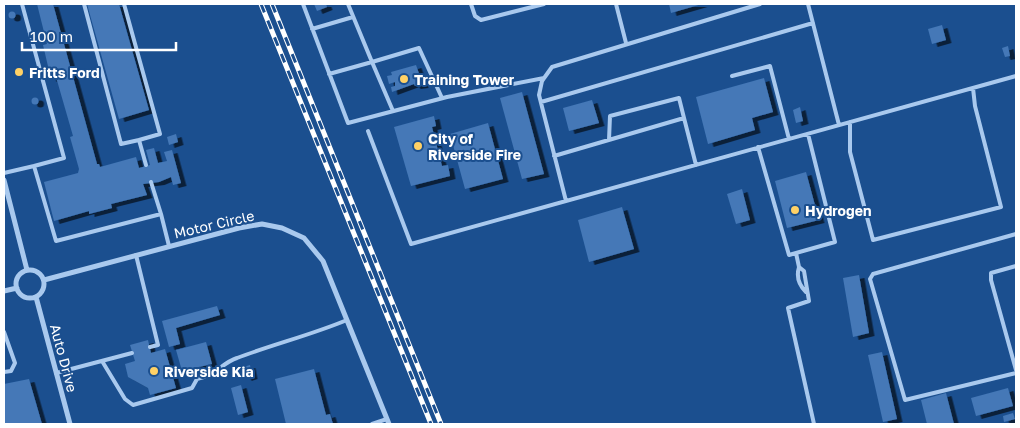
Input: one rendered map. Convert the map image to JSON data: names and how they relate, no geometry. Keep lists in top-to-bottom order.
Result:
{
  "streets": {
    "street": ["Motor Circle", "Auto Drive"]
  },
  "crossings": [
    ["Motor Circle", "Auto Drive"]
  ],
  "places": [
    "Fritts Ford",
    "Training Tower",
    "City of Riverside Fire",
    "Hydrogen",
    "Riverside Kia"
  ],
  "scale_bar": "100 m"
}
